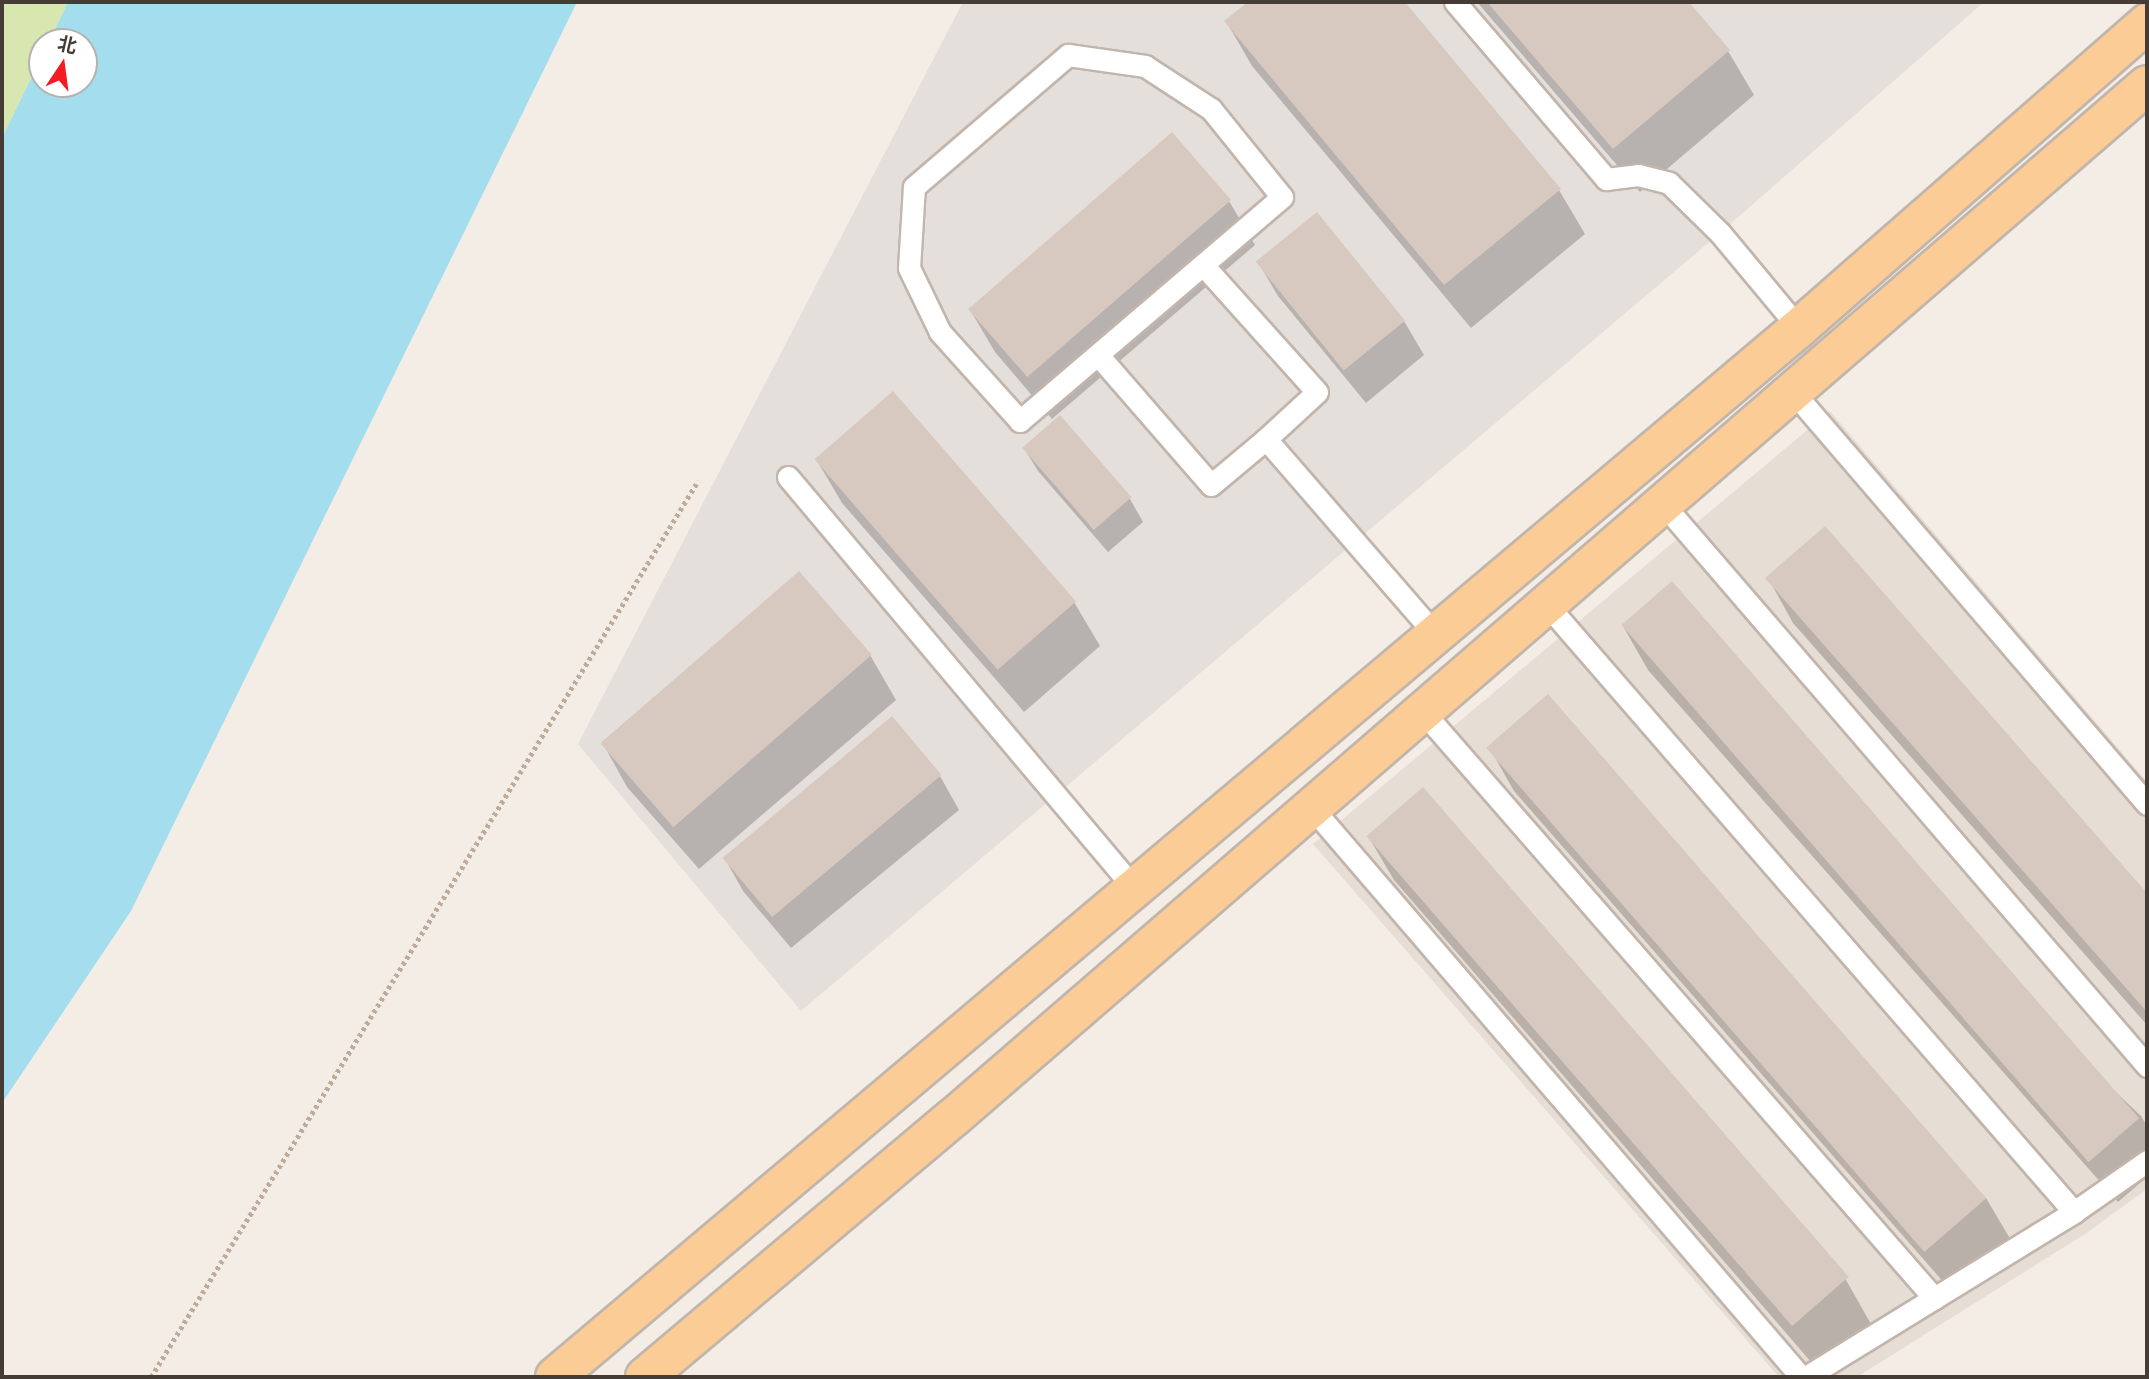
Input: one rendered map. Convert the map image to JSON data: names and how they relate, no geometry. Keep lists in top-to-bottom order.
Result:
{
  "north": "top"
}
